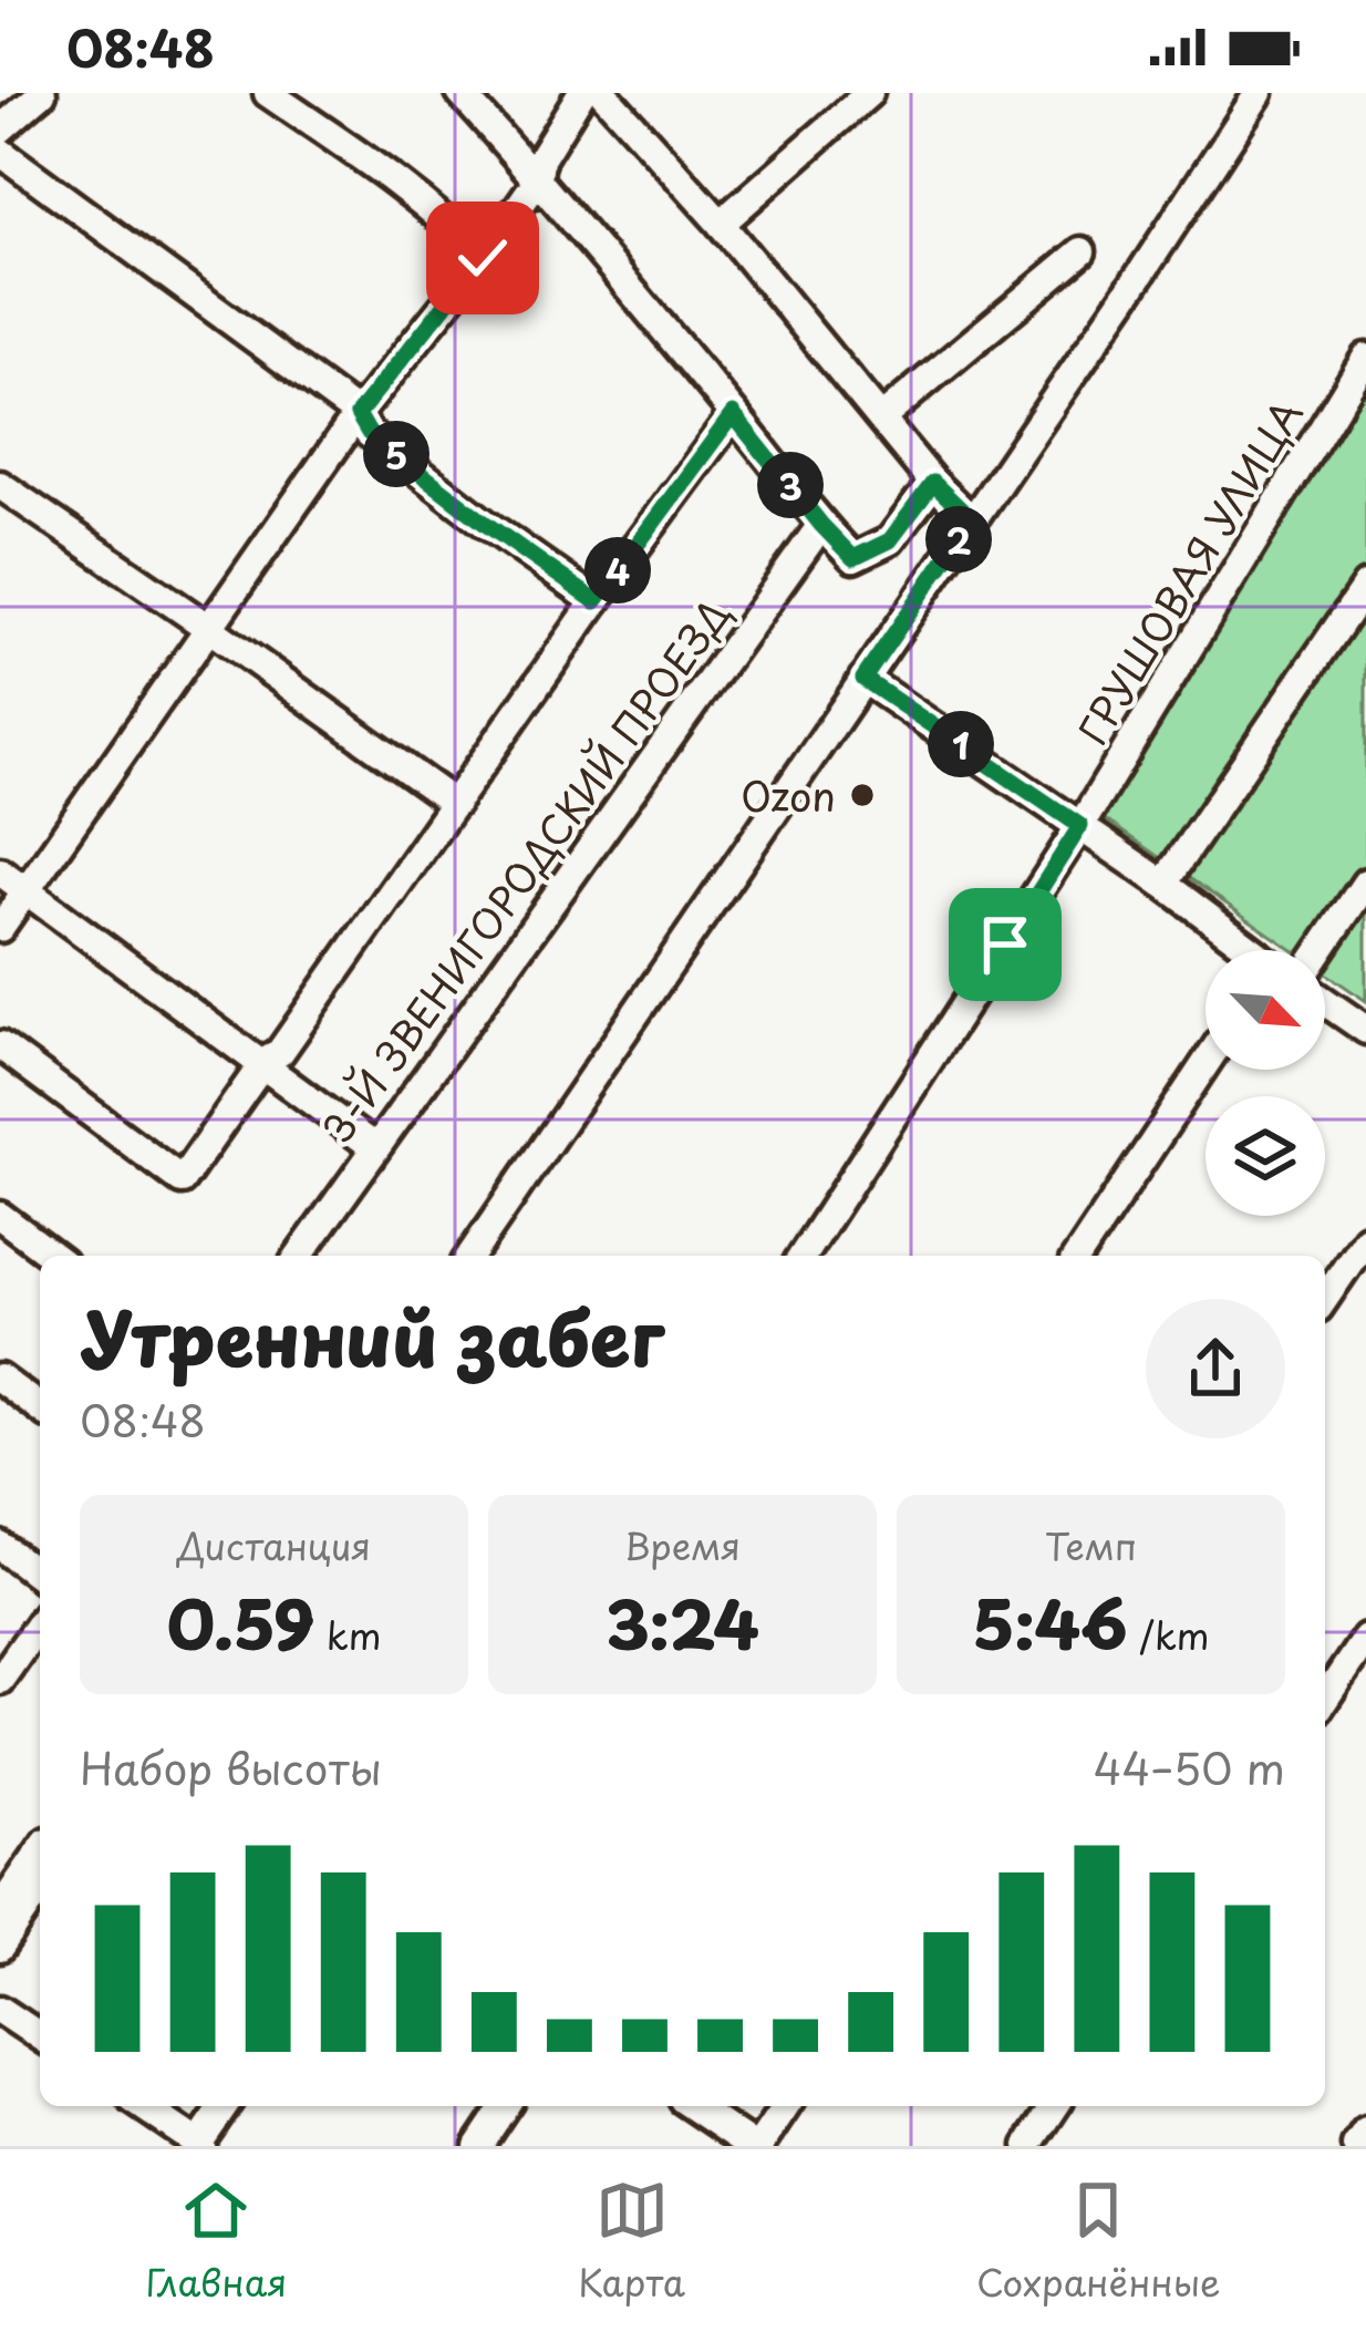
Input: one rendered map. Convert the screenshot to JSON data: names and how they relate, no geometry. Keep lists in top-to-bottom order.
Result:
{
  "streets": {
    "street": ["ГРУШОВАЯ УЛИЦА", "3-Й ЗВЕНИГОРОДСКИЙ ПРОЕЗД"]
  },
  "places": ["Ozon"],
  "north": "bottom right",
  "page": {
    "status": "08:48",
    "pins": [
      "5",
      "3",
      "2",
      "4",
      "1"
    ],
    "heading": ["Утренний забег", "08:48"],
    "stats": [
      ["Дистанция", "0.59 km"],
      ["Время", "3:24"],
      ["Темп", "5:46 /km"]
    ],
    "chart": ["Набор высоты", "44–50 m"],
    "tabs": ["Главная", "Карта", "Сохранённые"]
  }
}
